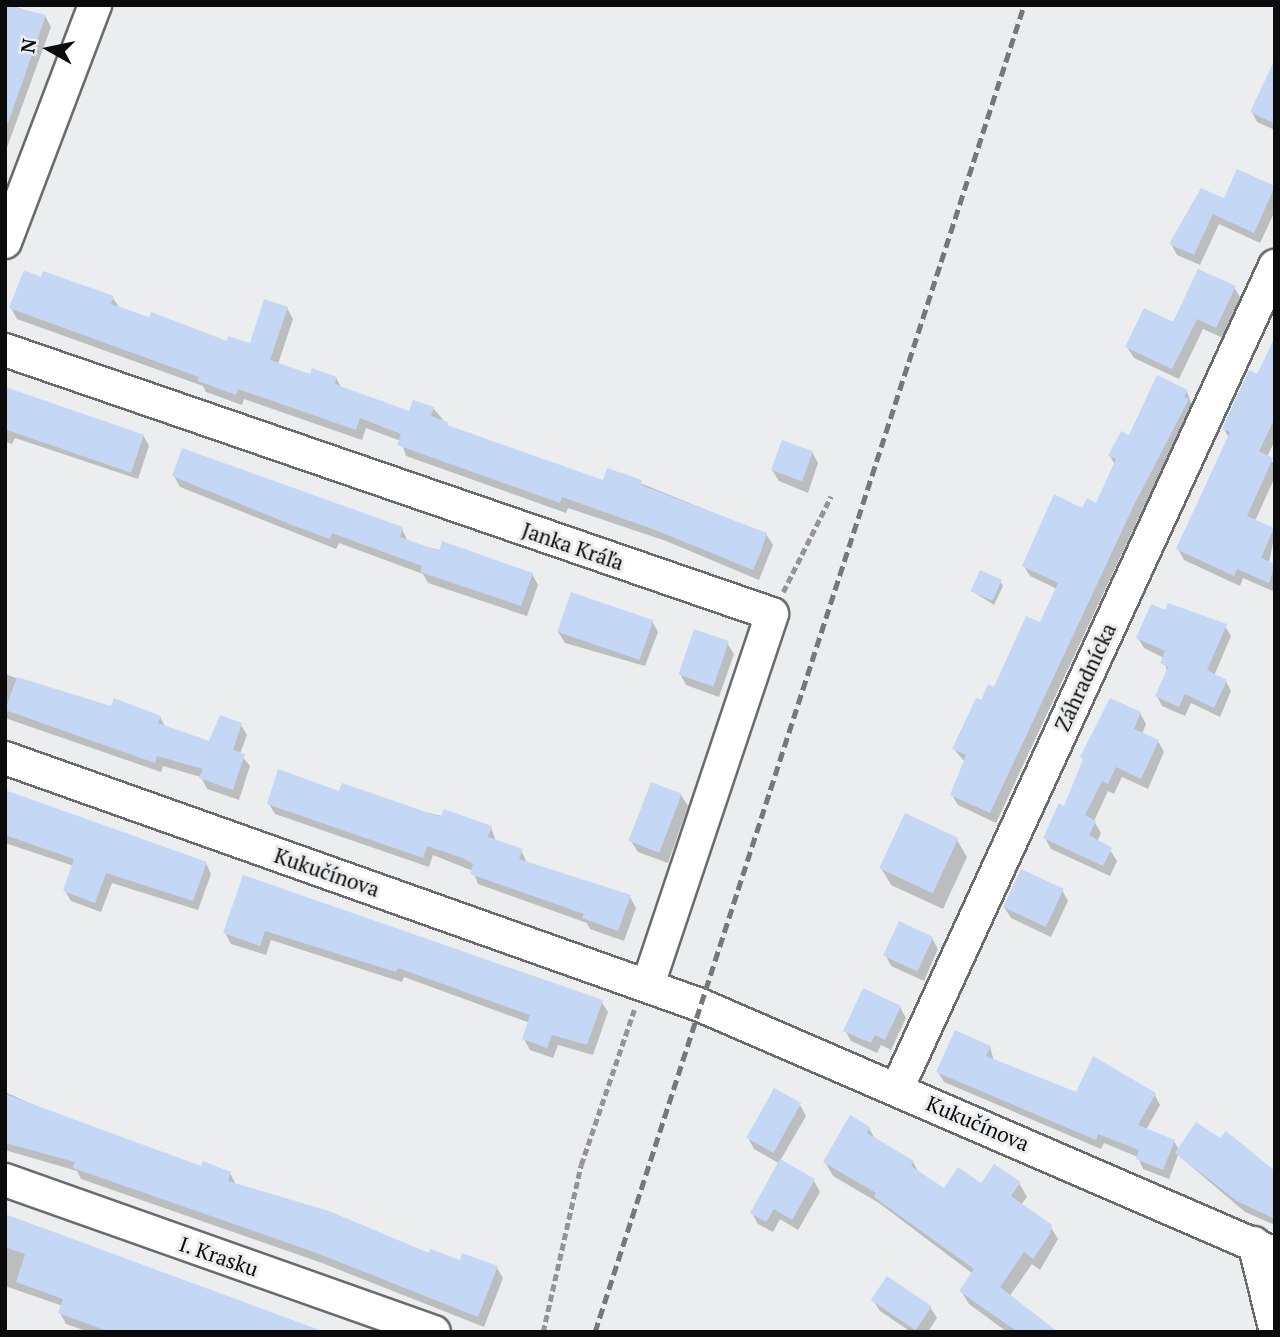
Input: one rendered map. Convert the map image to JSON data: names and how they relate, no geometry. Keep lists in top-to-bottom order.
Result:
{
  "streets": {
    "street": [
      "Janka Kráľa",
      "Záhradnícka",
      "Kukučínova",
      "I. Krasku"
    ]
  },
  "crossings": [
    ["Záhradnícka", "Kukučínova"]
  ],
  "north": "left"
}
